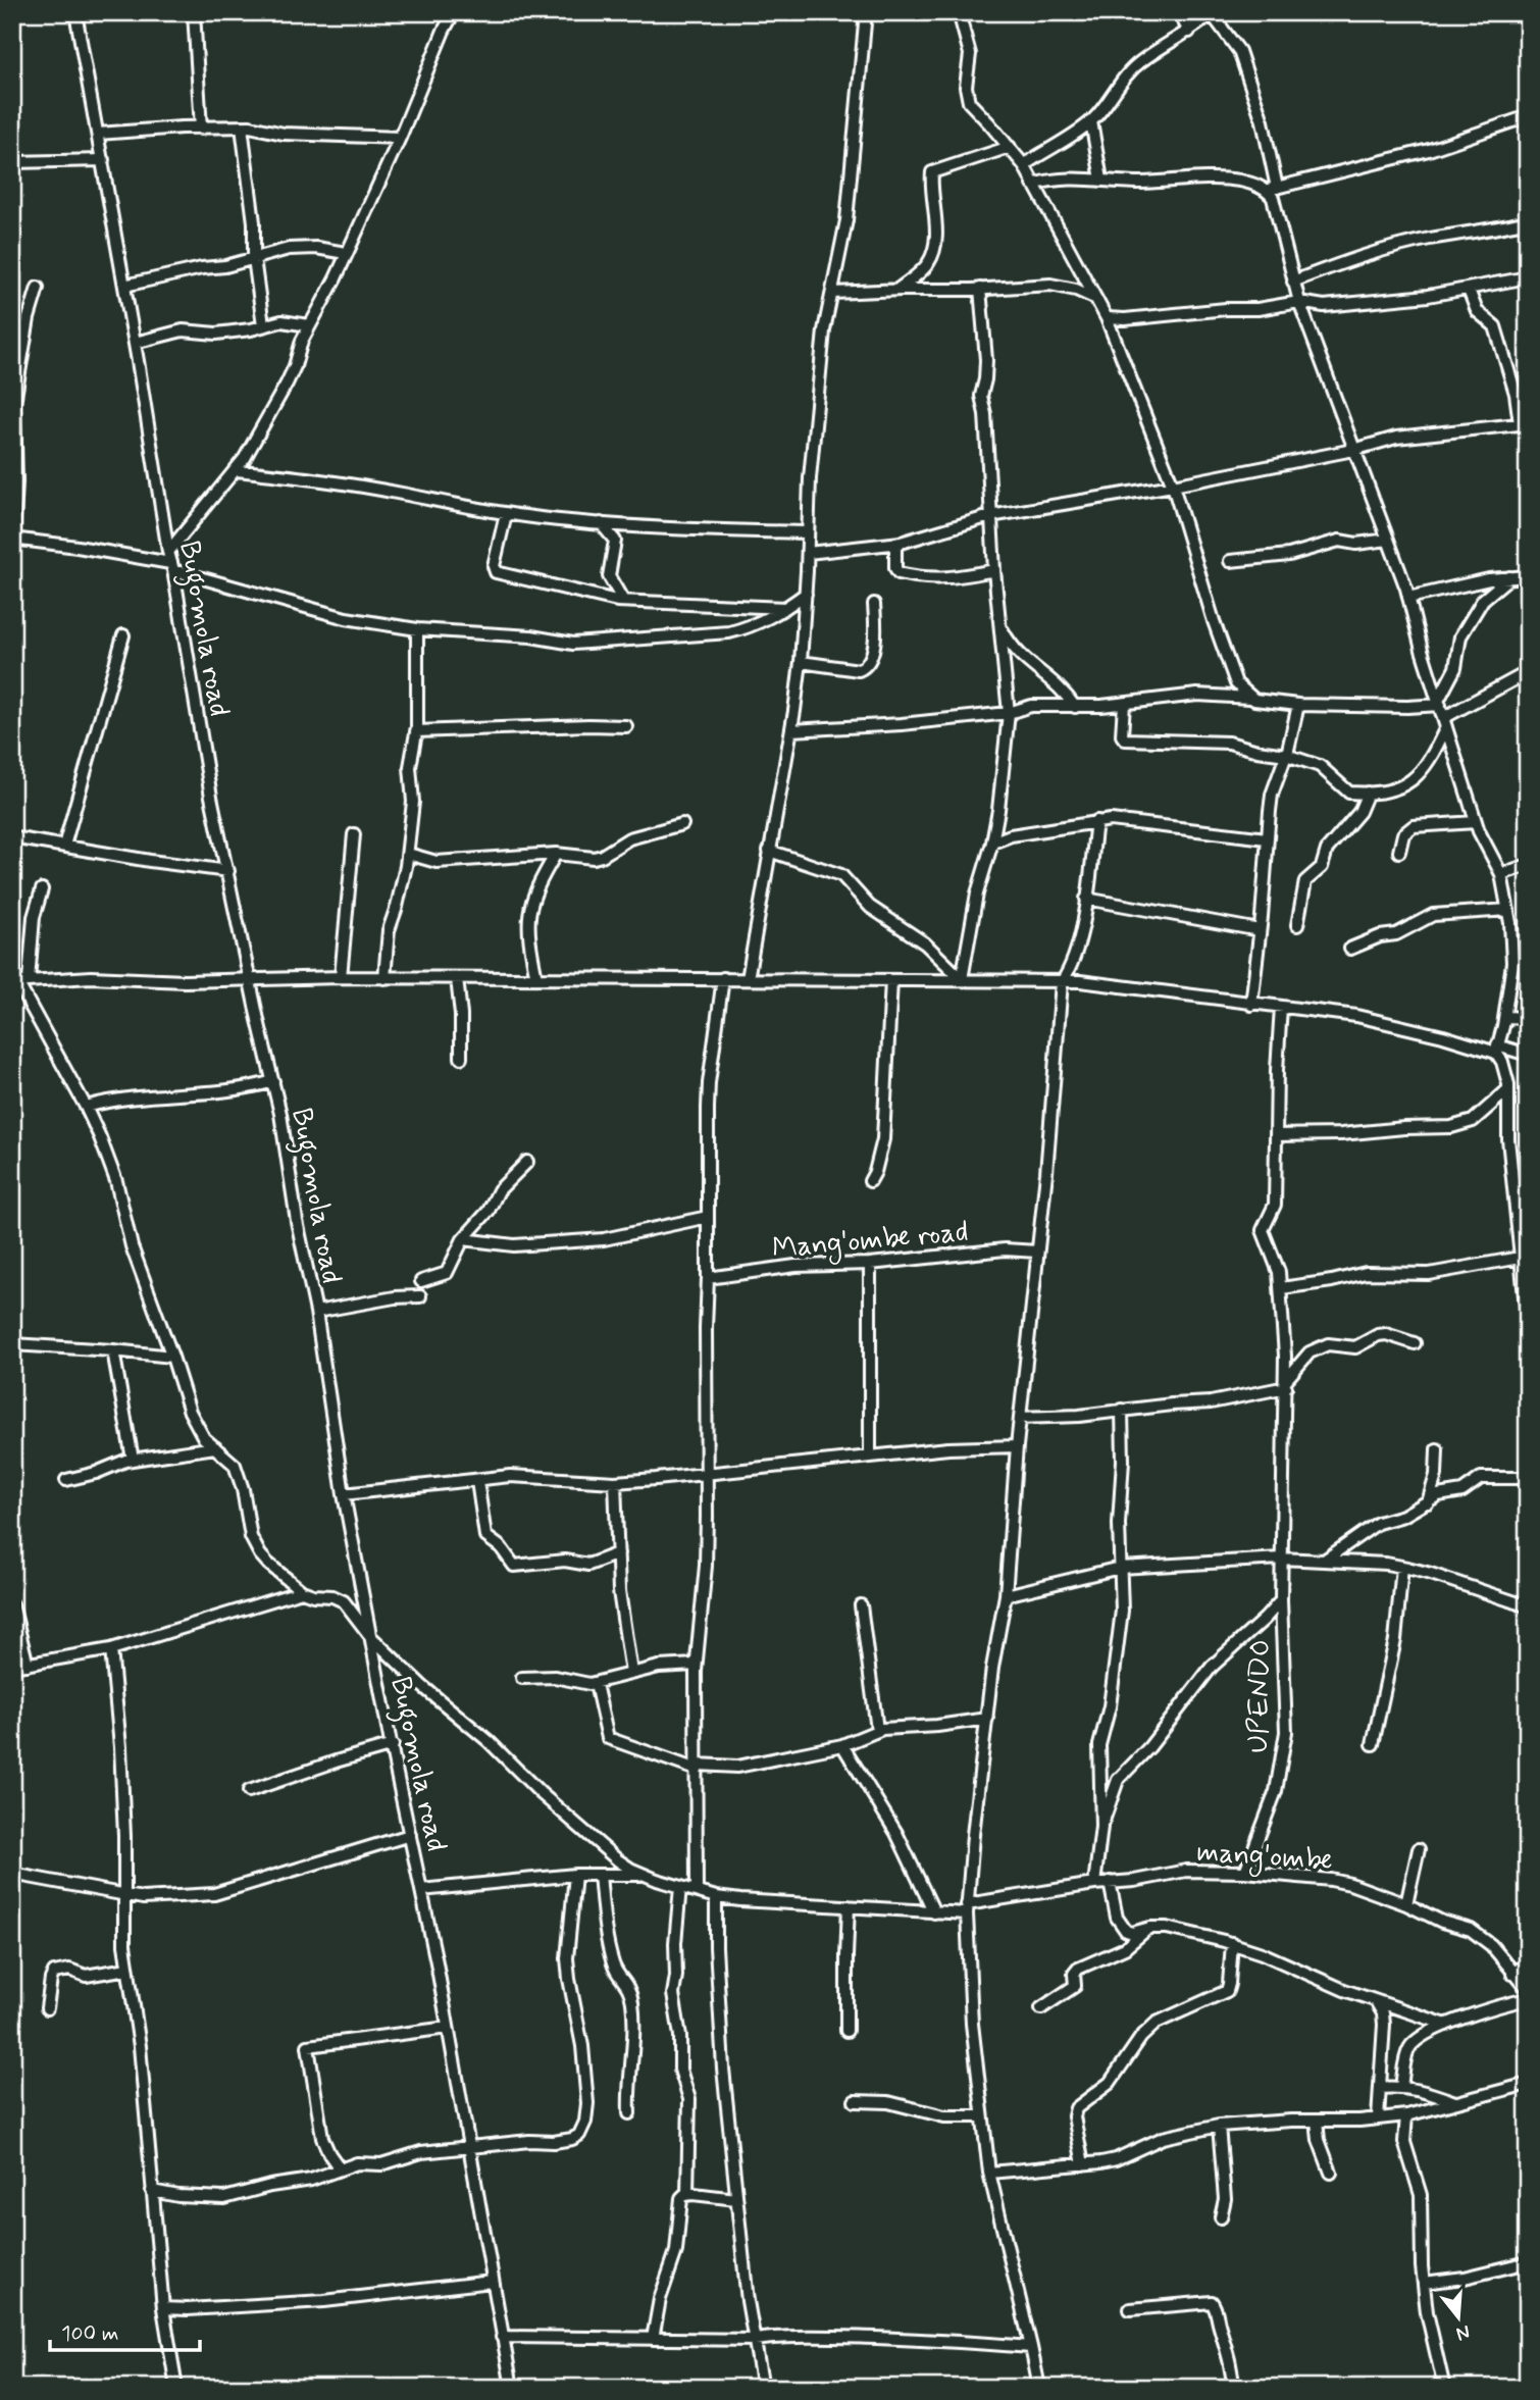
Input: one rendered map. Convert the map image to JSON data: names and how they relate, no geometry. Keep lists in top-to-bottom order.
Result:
{
  "streets": {
    "street": [
      "Bugomola road",
      "Mang'ombe road",
      "UPENDO",
      "mang'ombe"
    ]
  },
  "crossings": [
    ["UPENDO", "mang'ombe"]
  ],
  "scale_bar": "100 m",
  "north": "bottom"
}
